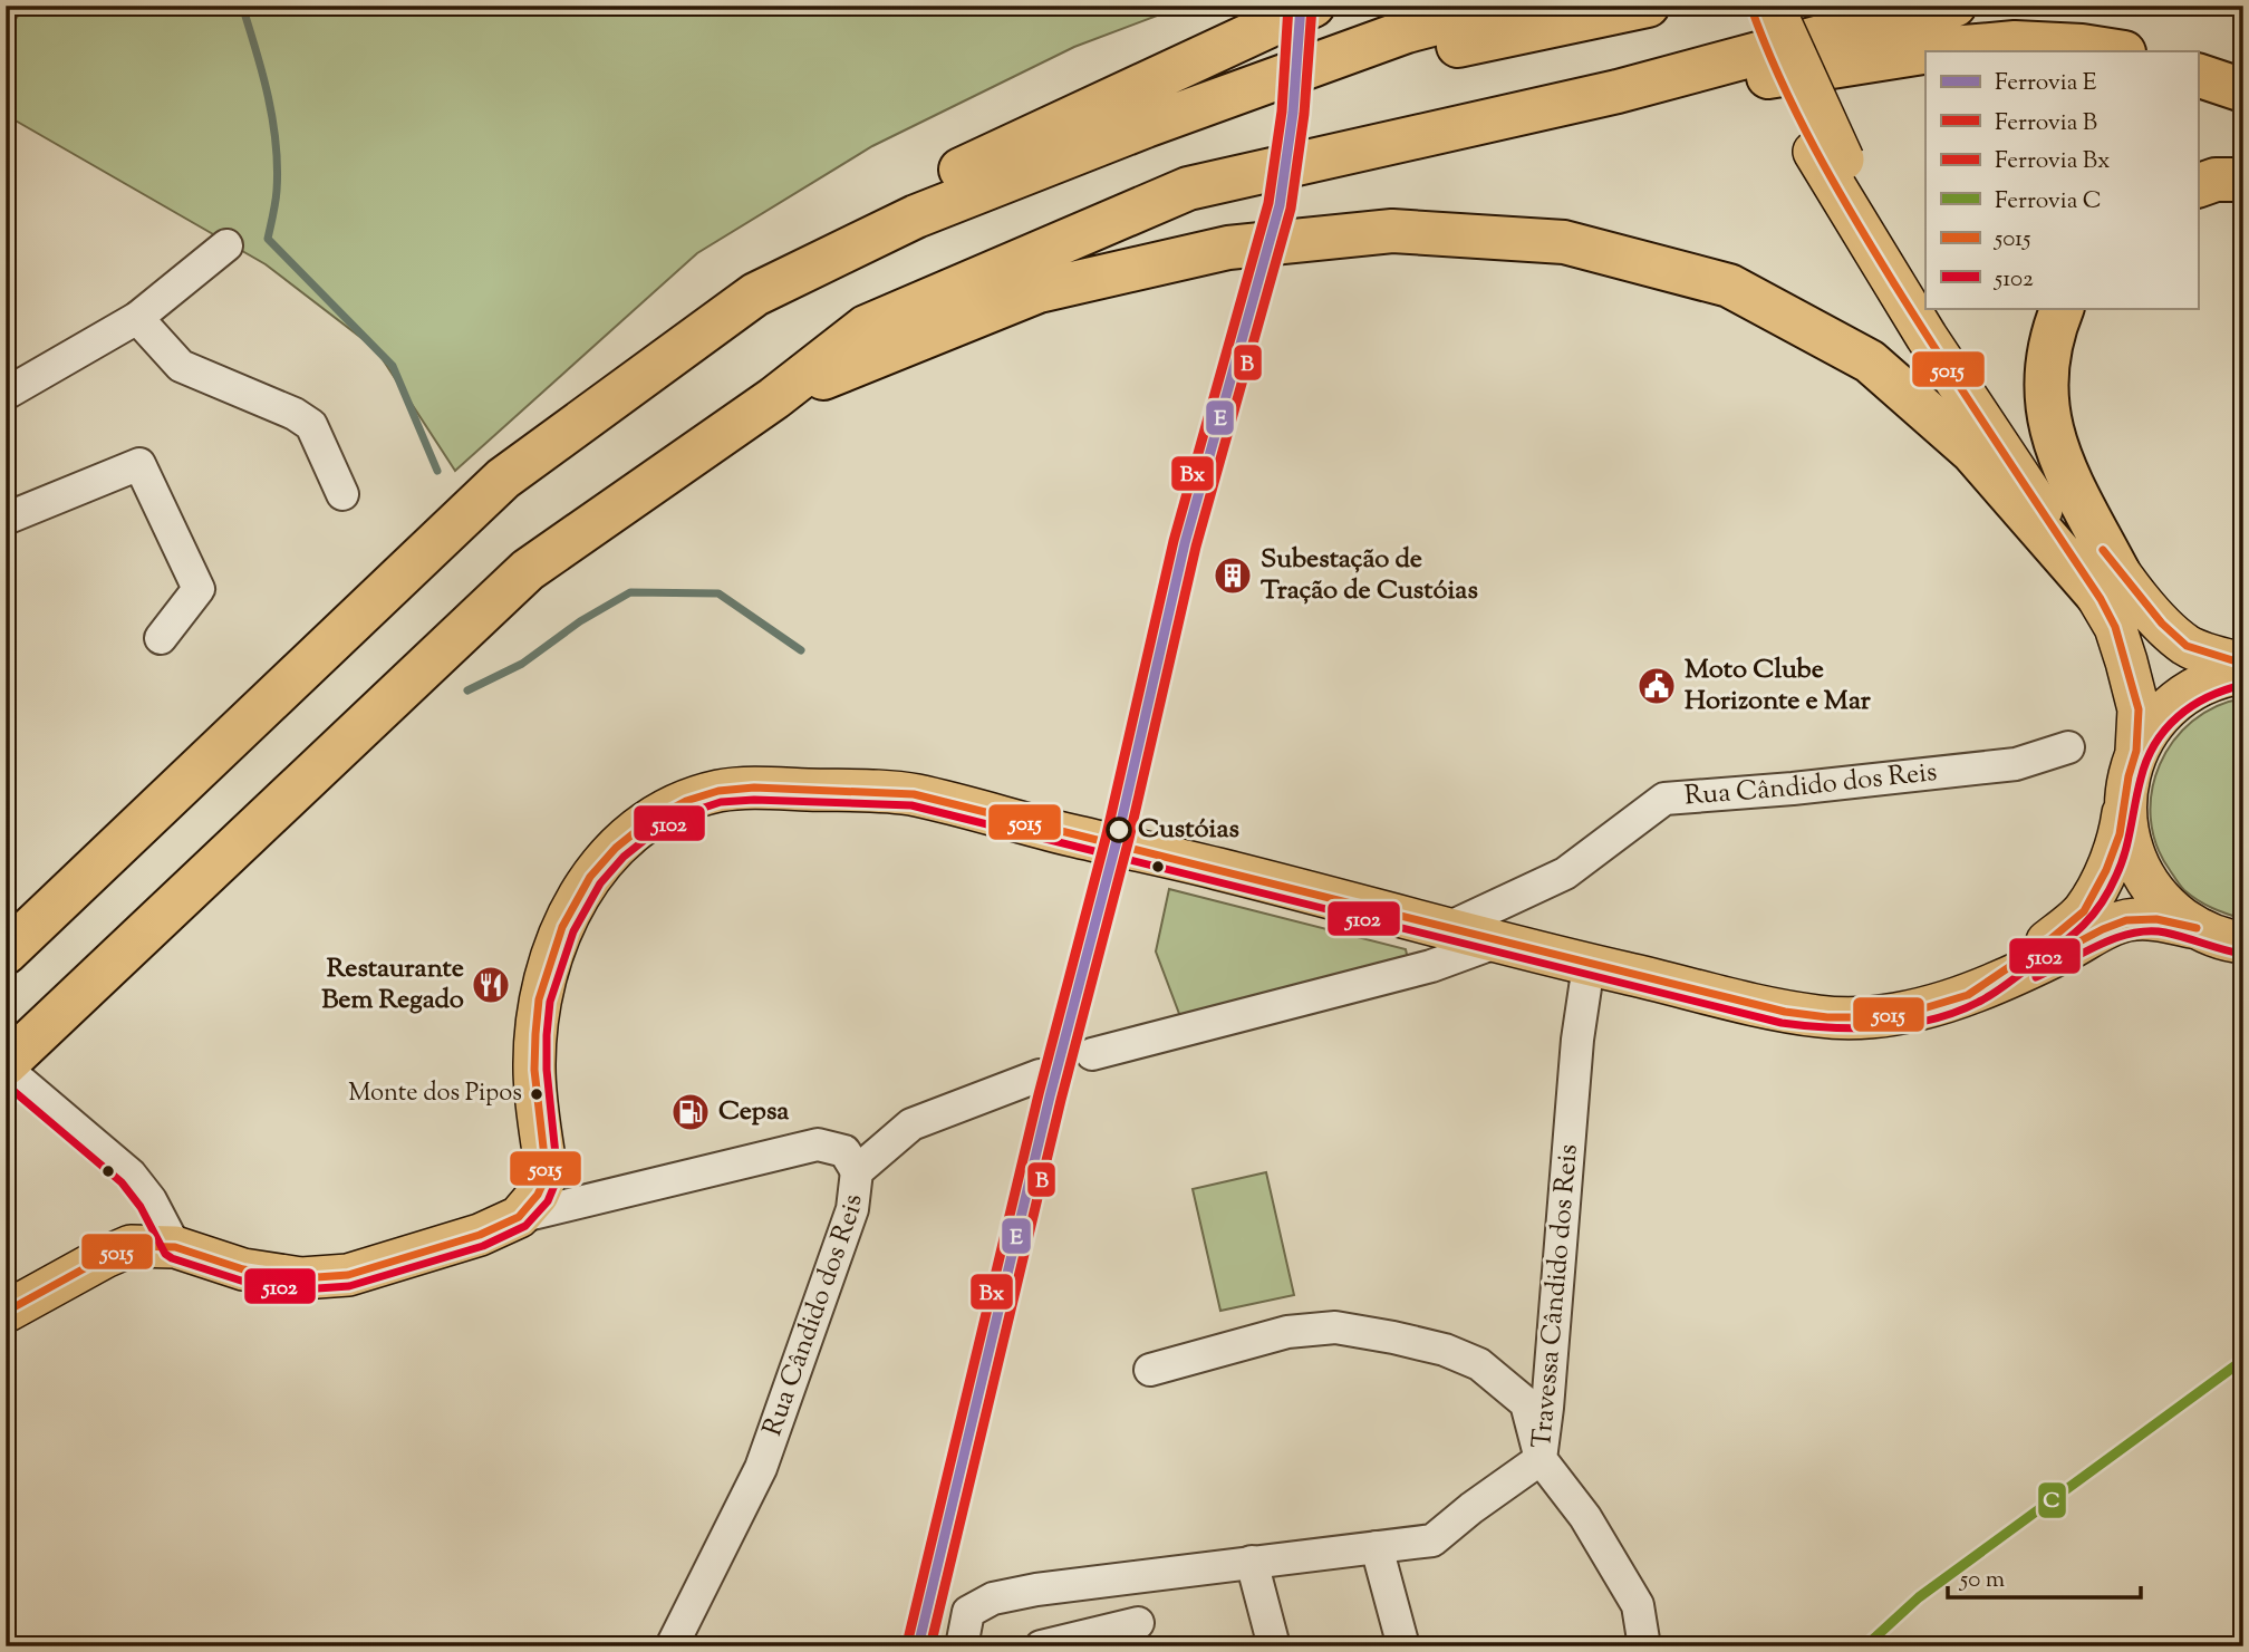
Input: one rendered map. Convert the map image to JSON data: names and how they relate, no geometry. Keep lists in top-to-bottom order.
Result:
{
  "streets": {
    "street": ["Rua Cândido dos Reis", "Travessa Cândido dos Reis"]
  },
  "places": {
    "building": ["Subestação de Tração de Custóias"],
    "public building": ["Moto Clube Horizonte e Mar"],
    "other": ["Custóias", "Monte dos Pipos"],
    "restaurant": ["Restaurante Bem Regado"],
    "fuel station": ["Cepsa"]
  },
  "lines": [
    "rail line E",
    "rail line Bx",
    "transit line 5015",
    "rail line B",
    "transit line 5102",
    "rail line C"
  ],
  "legend": [
    "Ferrovia E",
    "Ferrovia B",
    "Ferrovia Bx",
    "Ferrovia C",
    "5015",
    "5102"
  ],
  "scale_bar": "50 m"
}
